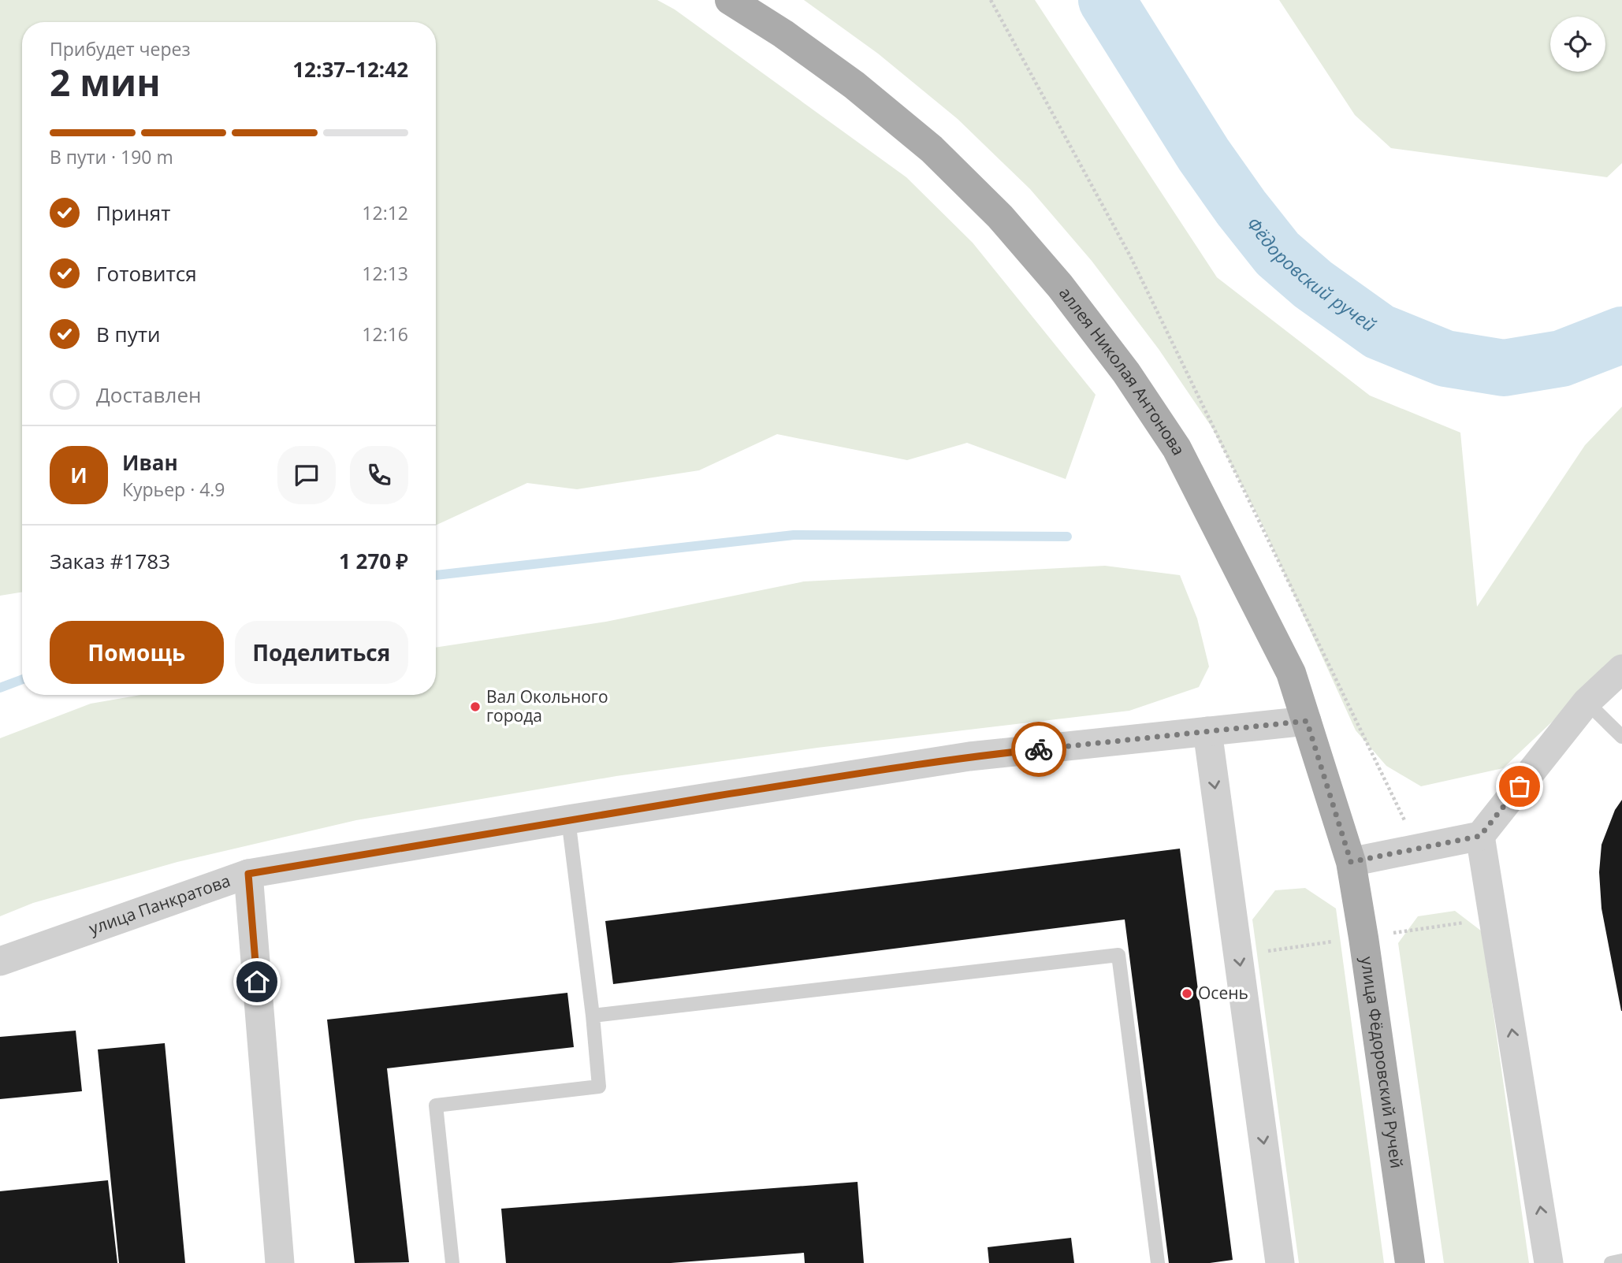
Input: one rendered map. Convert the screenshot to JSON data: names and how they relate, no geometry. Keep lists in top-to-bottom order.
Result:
{
  "streets": {
    "main road": ["аллея Николая Антонова", "улица Фёдоровский Ручей"],
    "street": ["улица Панкратова"]
  },
  "crossings": [
    ["аллея Николая Антонова", "улица Панкратова"],
    ["аллея Николая Антонова", "улица Фёдоровский Ручей"]
  ],
  "water": ["Фёдоровский ручей"],
  "places": ["Вал Окольного города", "Осень"],
  "page": {
    "heading": ["2 мин", "Прибудет через", "12:37–12:42"],
    "panel": [
      "Иван",
      "Курьер · 4.9",
      "Заказ #1783",
      "1 270 ₽"
    ],
    "bar": "В пути · 190 m",
    "list": [
      ["Принят", "12:12"],
      ["Готовится", "12:13"],
      ["В пути", "12:16"],
      "Доставлен"
    ],
    "round": "И",
    "buttons": ["Помощь", "Поделиться"]
  }
}
